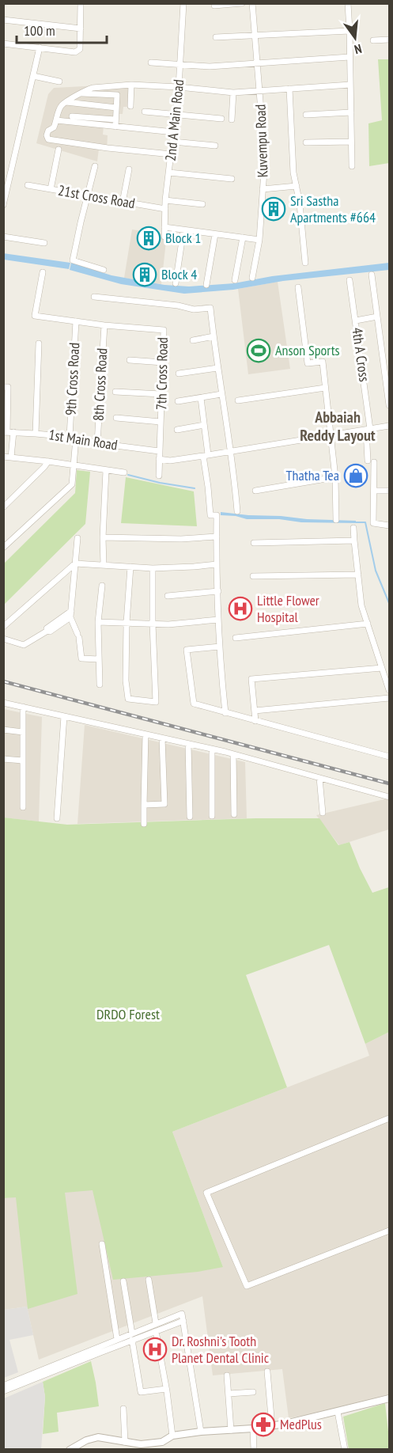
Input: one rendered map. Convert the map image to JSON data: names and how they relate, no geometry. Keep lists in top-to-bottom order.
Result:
{
  "streets": {
    "street": [
      "2nd A Main Road",
      "Kuvempu Road",
      "21st Cross Road",
      "4th A Cross",
      "7th Cross Road",
      "9th Cross Road",
      "8th Cross Road",
      "1st Main Road"
    ]
  },
  "crossings": [
    ["2nd A Main Road", "21st Cross Road"],
    ["7th Cross Road", "9th Cross Road"],
    ["7th Cross Road", "8th Cross Road"],
    ["7th Cross Road", "1st Main Road"],
    ["9th Cross Road", "1st Main Road"],
    ["8th Cross Road", "1st Main Road"]
  ],
  "districts": ["Abbaiah Reddy Layout"],
  "parks": ["DRDO Forest"],
  "places": {
    "building": ["Sri Sastha Apartments #664", "Block 1", "Block 4"],
    "sports": ["Anson Sports"],
    "shop": ["Thatha Tea"],
    "hospital": ["Little Flower Hospital", "Dr. Roshni's Tooth Planet Dental Clinic"],
    "pharmacy": ["MedPlus"]
  },
  "scale_bar": "100 m",
  "north": "bottom"
}
